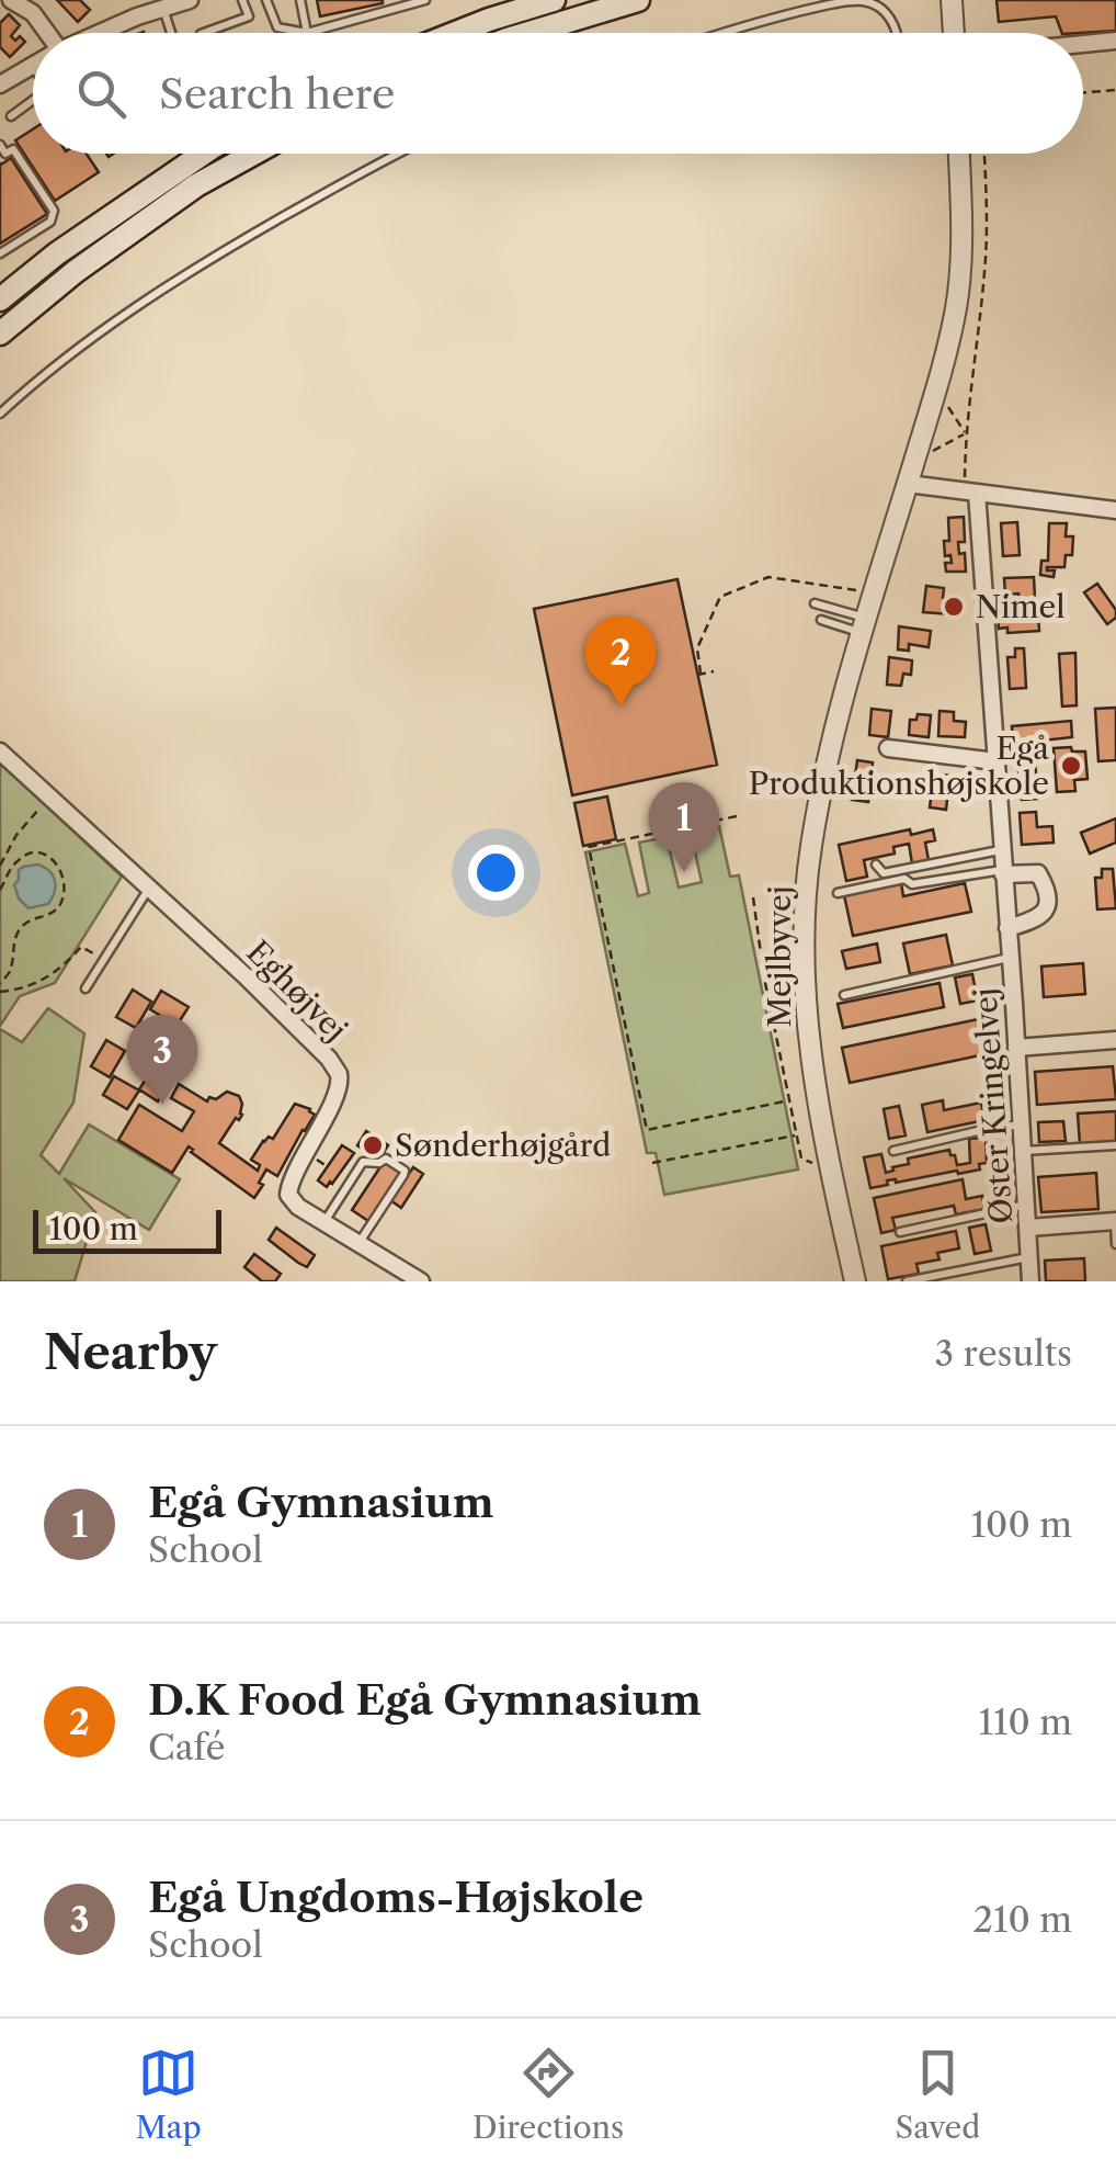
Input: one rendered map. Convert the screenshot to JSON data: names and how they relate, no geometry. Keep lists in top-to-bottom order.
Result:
{
  "streets": {
    "street": ["Mejlbyvej", "Eghøjvej", "Øster Kringelvej"]
  },
  "places": ["Nimel", "Egå Produktionshøjskole", "Sønderhøjgård"],
  "scale_bar": "100 m",
  "page": {
    "search": "Search here",
    "pins": ["2", "1", "3"],
    "scale": "100 m",
    "heading": ["Nearby", "3 results"],
    "list": [
      {
        "mark": "1",
        "name": "Egå Gymnasium",
        "note": "School",
        "value": "100 m"
      },
      {
        "mark": "2",
        "name": "D.K Food Egå Gymnasium",
        "note": "Café",
        "value": "110 m"
      },
      {
        "mark": "3",
        "name": "Egå Ungdoms-Højskole",
        "note": "School",
        "value": "210 m"
      }
    ],
    "nav": ["Map", "Directions", "Saved"]
  }
}
